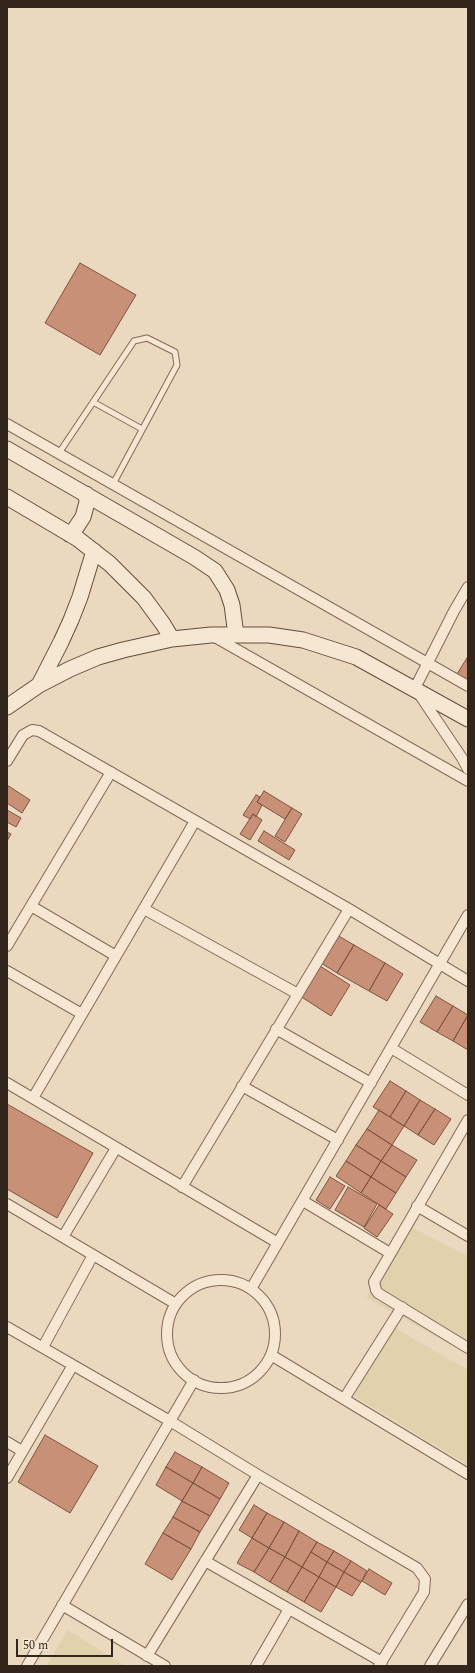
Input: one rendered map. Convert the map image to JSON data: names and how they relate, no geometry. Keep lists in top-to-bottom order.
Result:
{
  "scale_bar": "50 m"
}
